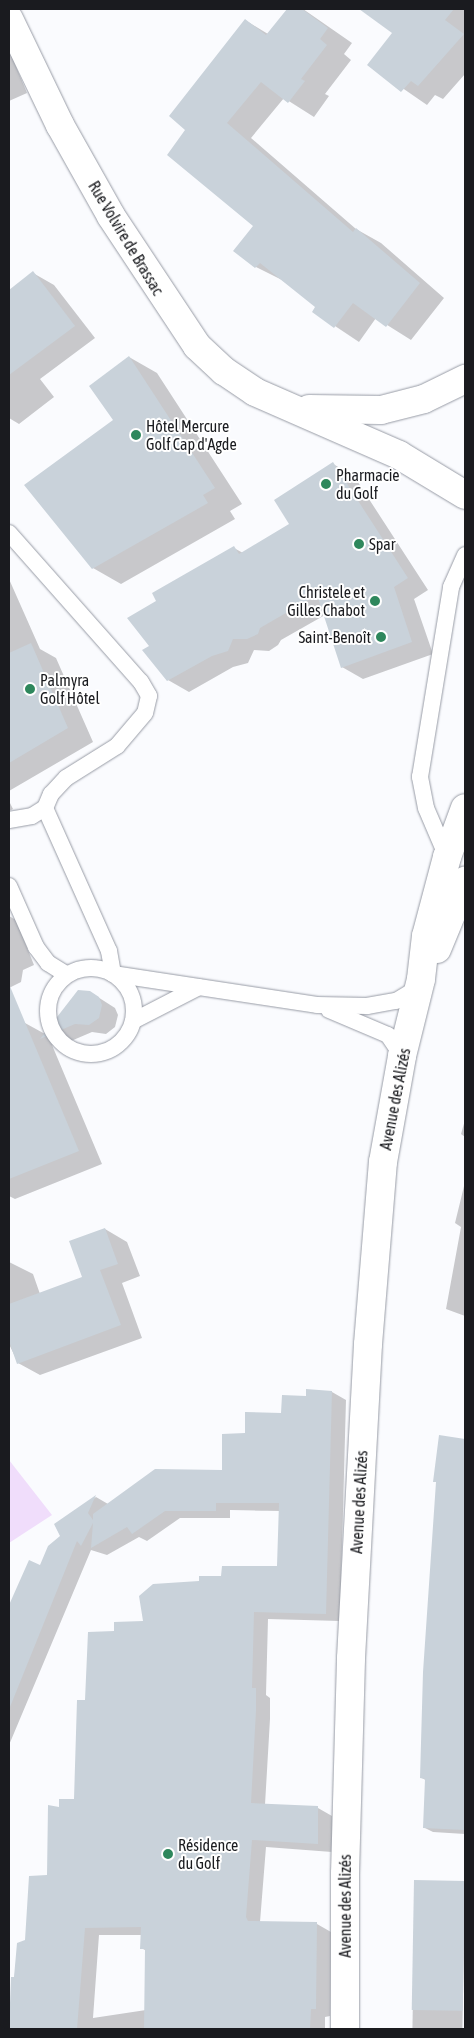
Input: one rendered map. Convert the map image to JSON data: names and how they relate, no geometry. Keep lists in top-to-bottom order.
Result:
{
  "streets": {
    "street": ["Rue Volvire de Brassac", "Avenue des Alizés"]
  },
  "places": [
    "Hôtel Mercure Golf Cap d'Agde",
    "Pharmacie du Golf",
    "Spar",
    "Christele et Gilles Chabot",
    "Saint-Benoît",
    "Palmyra Golf Hôtel",
    "Résidence du Golf"
  ]
}
